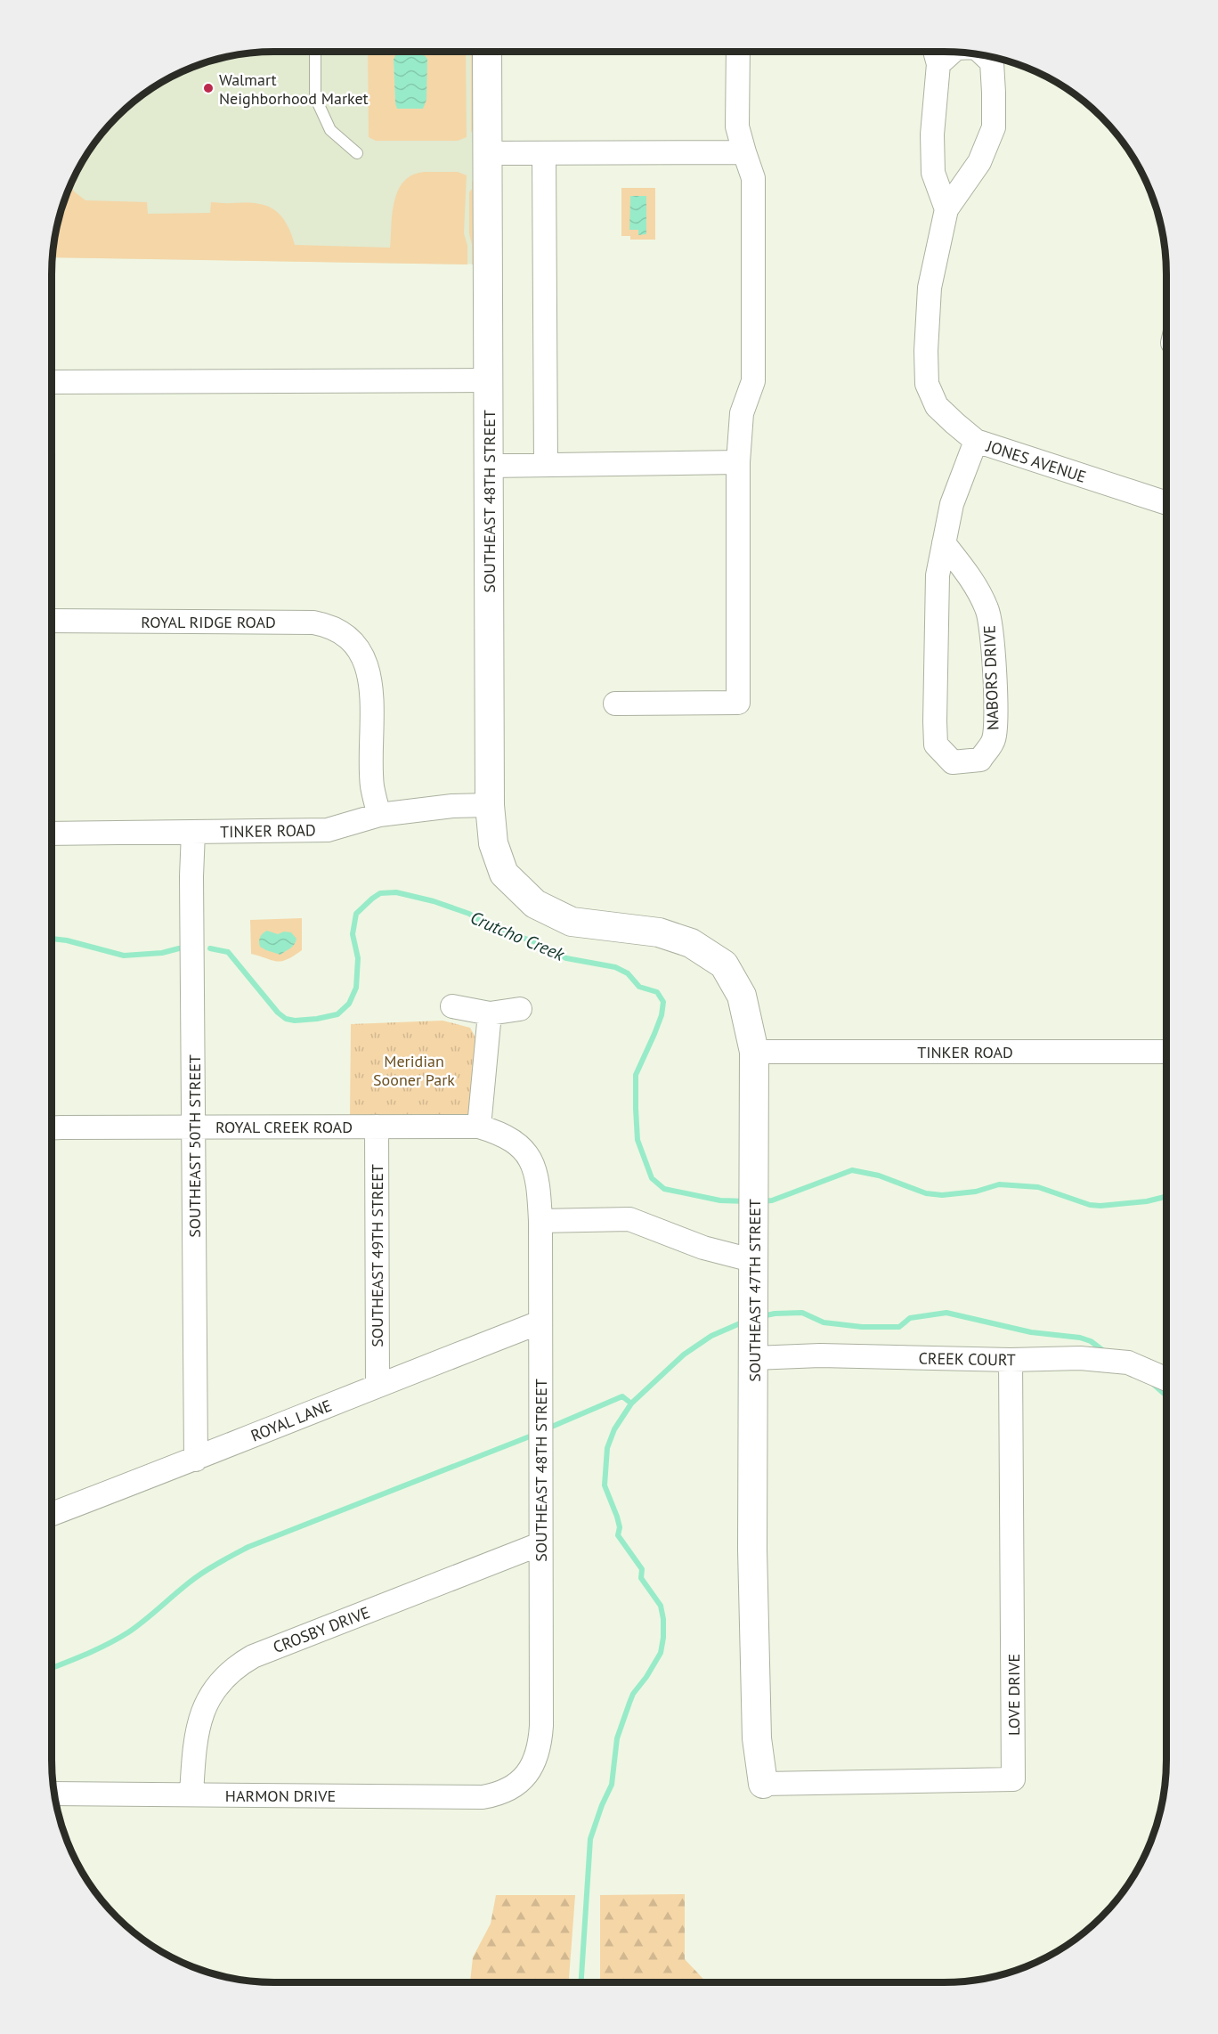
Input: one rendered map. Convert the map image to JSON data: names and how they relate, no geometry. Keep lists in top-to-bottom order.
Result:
{
  "streets": {
    "street": [
      "JONES AVENUE",
      "SOUTHEAST 48TH STREET",
      "ROYAL RIDGE ROAD",
      "NABORS DRIVE",
      "TINKER ROAD",
      "ROYAL CREEK ROAD",
      "SOUTHEAST 50TH STREET",
      "SOUTHEAST 49TH STREET",
      "SOUTHEAST 47TH STREET",
      "CREEK COURT",
      "ROYAL LANE",
      "CROSBY DRIVE",
      "LOVE DRIVE",
      "HARMON DRIVE"
    ]
  },
  "crossings": [
    ["JONES AVENUE", "NABORS DRIVE"],
    ["SOUTHEAST 48TH STREET", "TINKER ROAD"],
    ["SOUTHEAST 48TH STREET", "ROYAL CREEK ROAD"],
    ["SOUTHEAST 48TH STREET", "SOUTHEAST 47TH STREET"],
    ["SOUTHEAST 48TH STREET", "ROYAL LANE"],
    ["SOUTHEAST 48TH STREET", "CROSBY DRIVE"],
    ["SOUTHEAST 48TH STREET", "HARMON DRIVE"],
    ["ROYAL RIDGE ROAD", "TINKER ROAD"],
    ["TINKER ROAD", "SOUTHEAST 50TH STREET"],
    ["TINKER ROAD", "SOUTHEAST 47TH STREET"],
    ["ROYAL CREEK ROAD", "SOUTHEAST 50TH STREET"],
    ["ROYAL CREEK ROAD", "SOUTHEAST 49TH STREET"],
    ["SOUTHEAST 50TH STREET", "ROYAL LANE"],
    ["SOUTHEAST 49TH STREET", "ROYAL LANE"],
    ["SOUTHEAST 47TH STREET", "CREEK COURT"],
    ["SOUTHEAST 47TH STREET", "LOVE DRIVE"],
    ["CREEK COURT", "LOVE DRIVE"],
    ["CROSBY DRIVE", "HARMON DRIVE"]
  ],
  "water": ["Crutcho Creek"],
  "parks": ["Meridian Sooner Park"],
  "places": ["Walmart Neighborhood Market"]
}
